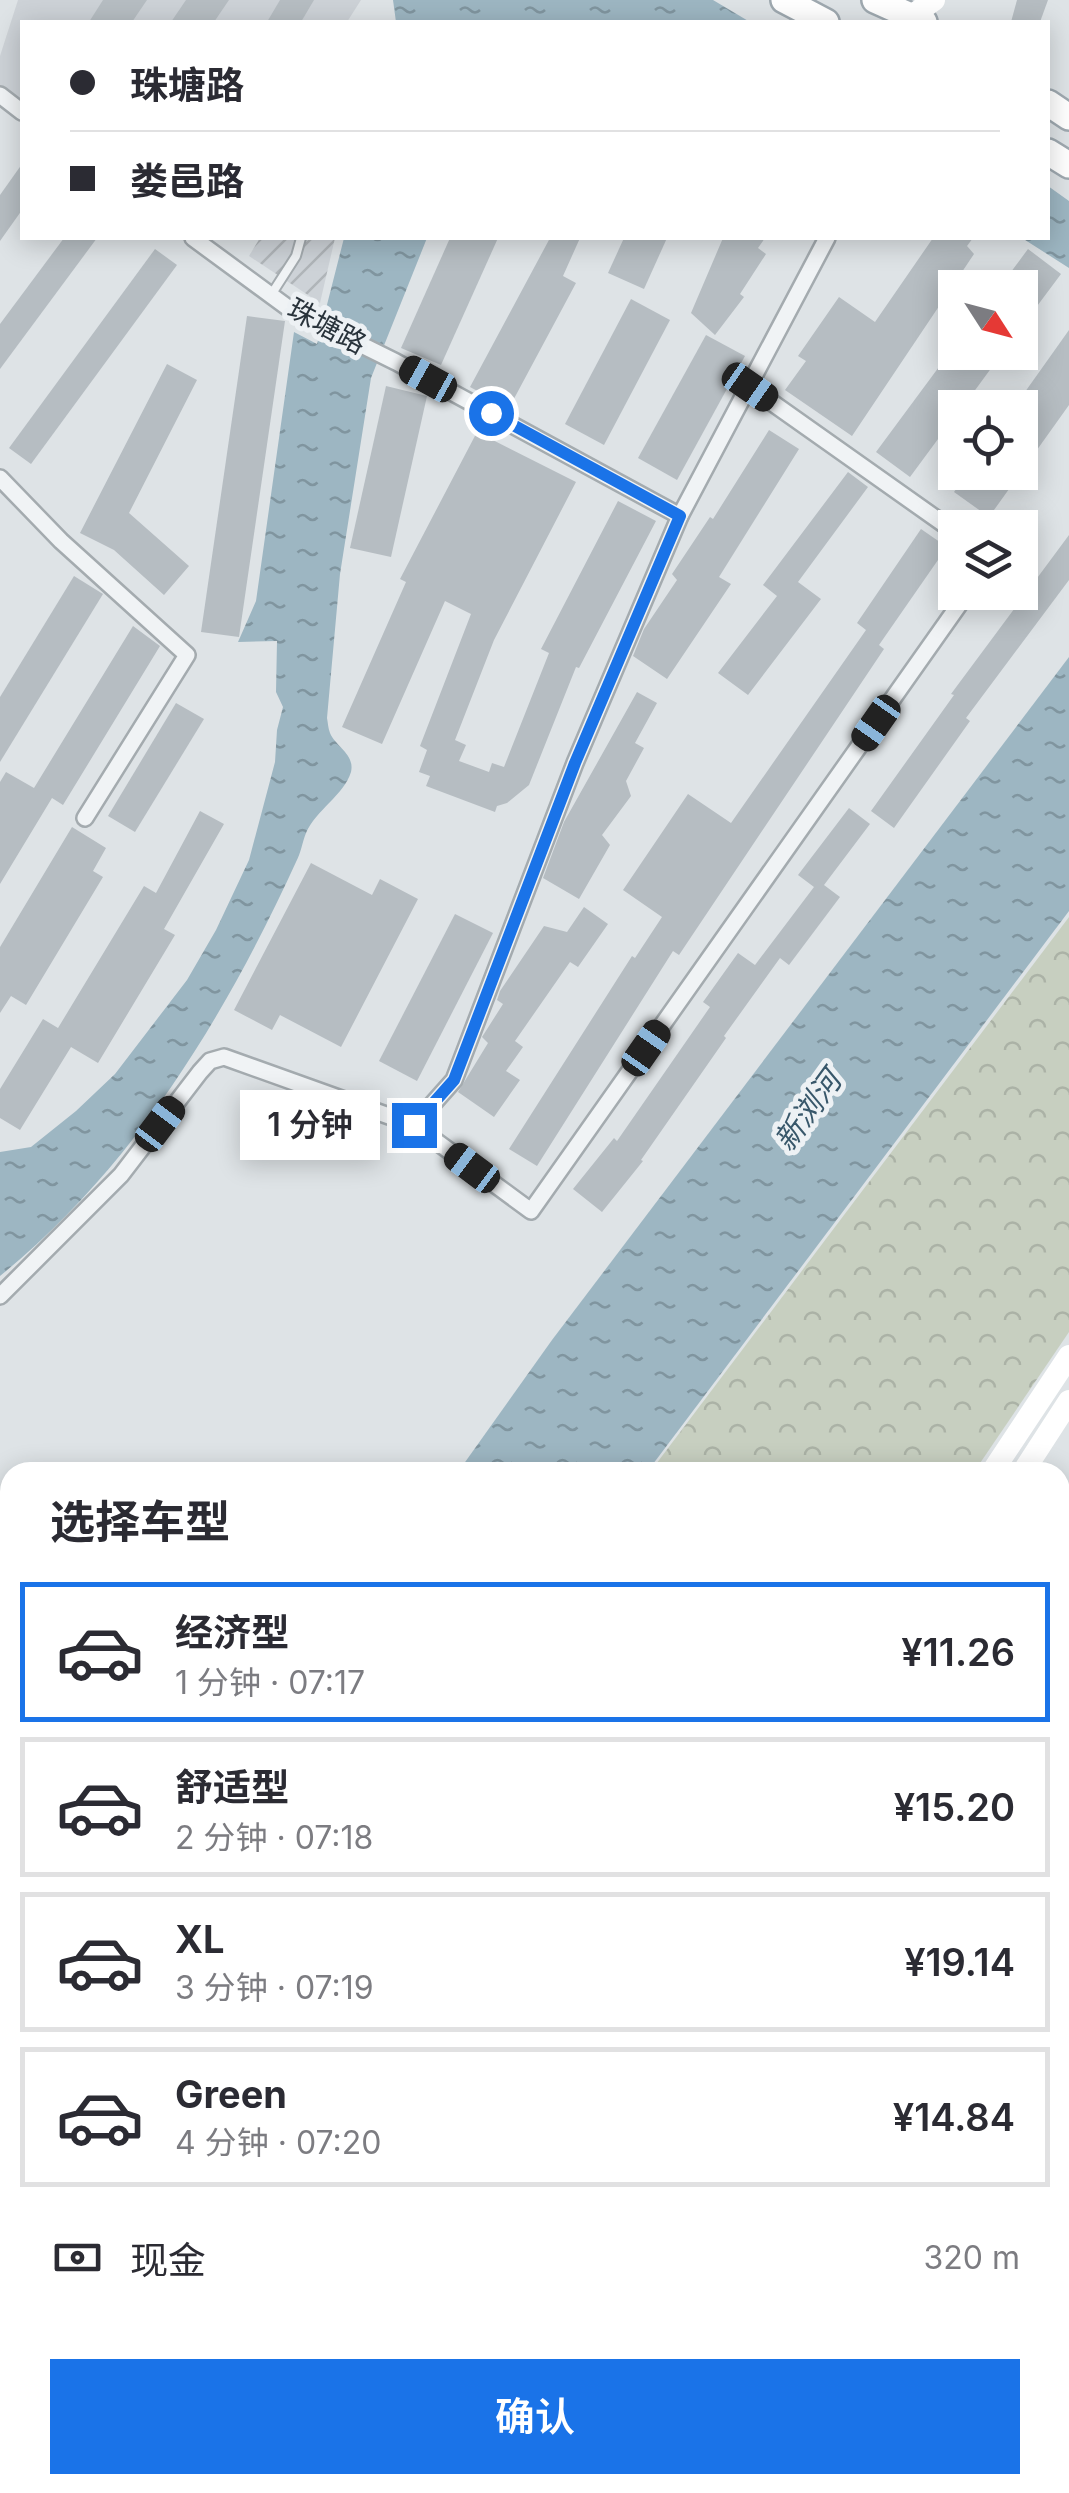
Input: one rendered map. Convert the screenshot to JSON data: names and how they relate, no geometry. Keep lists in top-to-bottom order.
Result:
{
  "streets": {
    "street": ["珠塘路"]
  },
  "water": ["新浏河"],
  "north": "bottom right",
  "page": {
    "banner": ["珠塘路", "娄邑路"],
    "bubble": "1 分钟",
    "heading": "选择车型",
    "list": [
      {
        "name": "经济型",
        "note": "1 分钟 · 07:17",
        "value": "¥11.26"
      },
      {
        "name": "舒适型",
        "note": "2 分钟 · 07:18",
        "value": "¥15.20"
      },
      {
        "name": "XL",
        "note": "3 分钟 · 07:19",
        "value": "¥19.14"
      },
      {
        "name": "Green",
        "note": "4 分钟 · 07:20",
        "value": "¥14.84"
      }
    ],
    "pay": ["现金", "320 m"],
    "buttons": "确认"
  }
}
